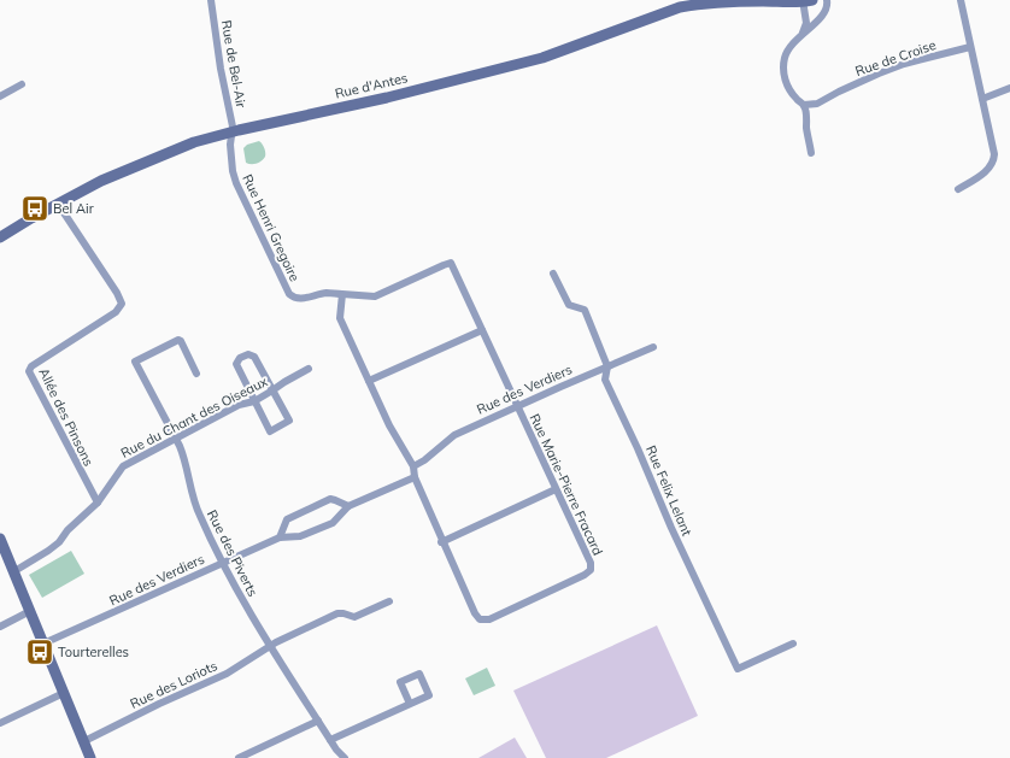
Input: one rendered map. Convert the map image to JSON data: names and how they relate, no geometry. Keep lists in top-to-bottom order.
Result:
{
  "streets": {
    "street": [
      "Rue de Croise",
      "Rue de Bel-Air",
      "Rue d'Antes",
      "Rue Henri Gregoire",
      "Rue des Verdiers",
      "Allée des Pinsons",
      "Rue du Chant des Oiseaux",
      "Rue Marie-Pierre Fracard",
      "Rue Felix Lelant",
      "Rue des Piverts",
      "Rue des Loriots"
    ]
  },
  "crossings": [
    ["Rue de Bel-Air", "Rue d'Antes"],
    ["Rue de Bel-Air", "Rue Henri Gregoire"],
    ["Rue d'Antes", "Rue Henri Gregoire"],
    ["Rue d'Antes", "Allée des Pinsons"],
    ["Rue Henri Gregoire", "Rue Marie-Pierre Fracard"],
    ["Rue des Verdiers", "Rue Marie-Pierre Fracard"],
    ["Rue des Verdiers", "Rue Felix Lelant"],
    ["Rue des Verdiers", "Rue des Piverts"],
    ["Allée des Pinsons", "Rue du Chant des Oiseaux"],
    ["Rue du Chant des Oiseaux", "Rue des Piverts"],
    ["Rue des Piverts", "Rue des Loriots"]
  ],
  "places": {
    "bus stop": ["Bel Air", "Tourterelles"]
  }
}
